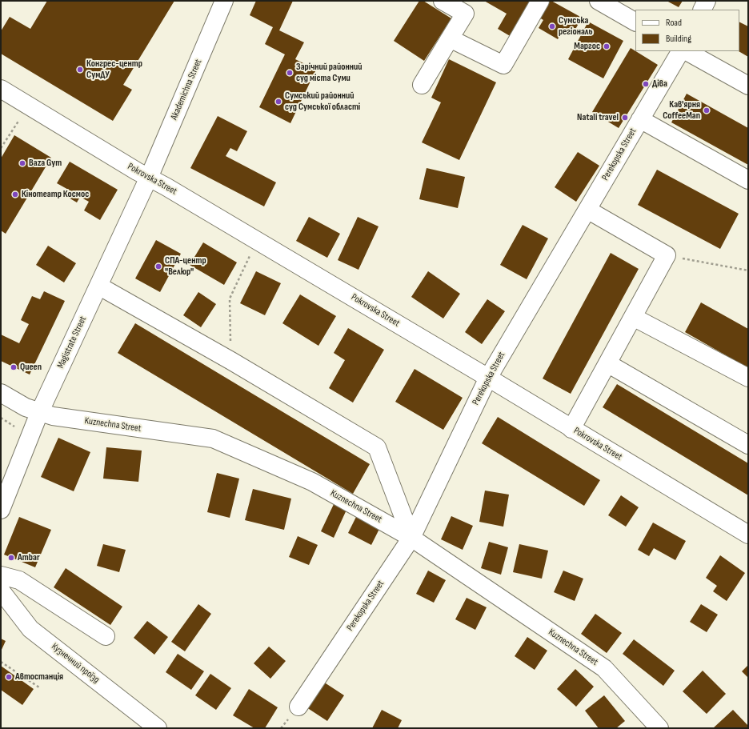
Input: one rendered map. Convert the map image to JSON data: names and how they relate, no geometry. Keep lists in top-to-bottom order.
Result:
{
  "streets": {
    "street": [
      "Akademichna Street",
      "Perekopska Street",
      "Pokrovska Street",
      "Magistrate Street",
      "Kuznechna Street",
      "Кузнечний проїзд"
    ]
  },
  "crossings": [
    ["Akademichna Street", "Pokrovska Street"],
    ["Akademichna Street", "Magistrate Street"],
    ["Perekopska Street", "Pokrovska Street"],
    ["Perekopska Street", "Kuznechna Street"],
    ["Pokrovska Street", "Magistrate Street"],
    ["Magistrate Street", "Kuznechna Street"]
  ],
  "places": [
    "Сумська регіональ",
    "Маргос",
    "Конгрес-центр СумДУ",
    "Зарічний районний суд міста Суми",
    "Діва",
    "Сумський районний суд Сумської області",
    "Кав'ярня CoffeeMan",
    "Natali travel",
    "Baza Gym",
    "Кінотеатр Космос",
    "СПА-центр \"Велюр\"",
    "Queen",
    "Ambar",
    "Автостанція"
  ],
  "legend": ["Road", "Building"]
}
